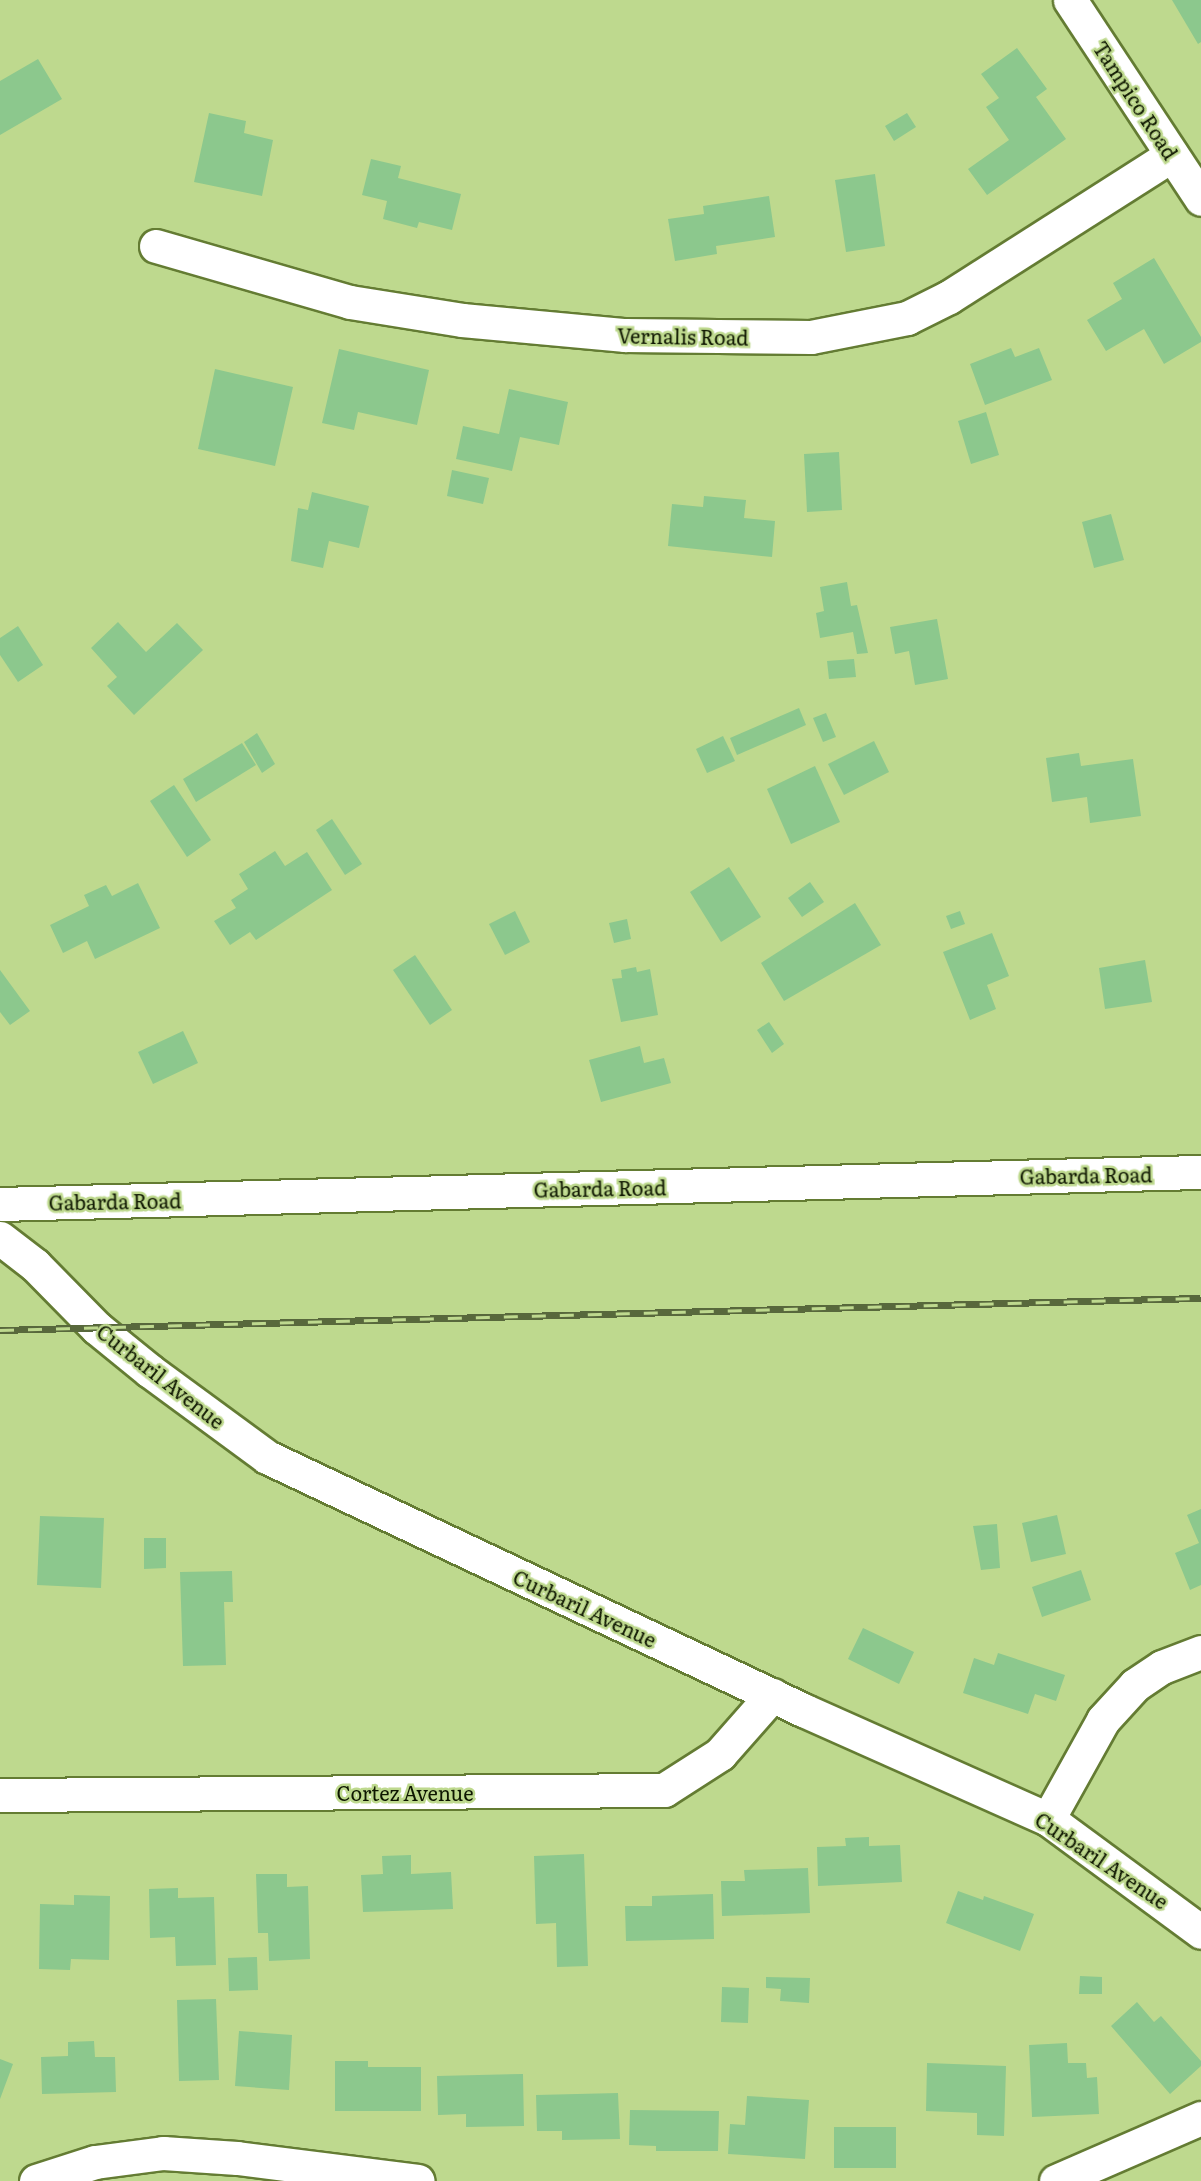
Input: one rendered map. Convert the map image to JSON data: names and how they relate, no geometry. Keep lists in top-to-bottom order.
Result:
{
  "streets": {
    "street": [
      "Tampico Road",
      "Vernalis Road",
      "Gabarda Road",
      "Curbaril Avenue",
      "Cortez Avenue"
    ]
  },
  "crossings": [
    ["Tampico Road", "Vernalis Road"],
    ["Curbaril Avenue", "Cortez Avenue"]
  ]
}
